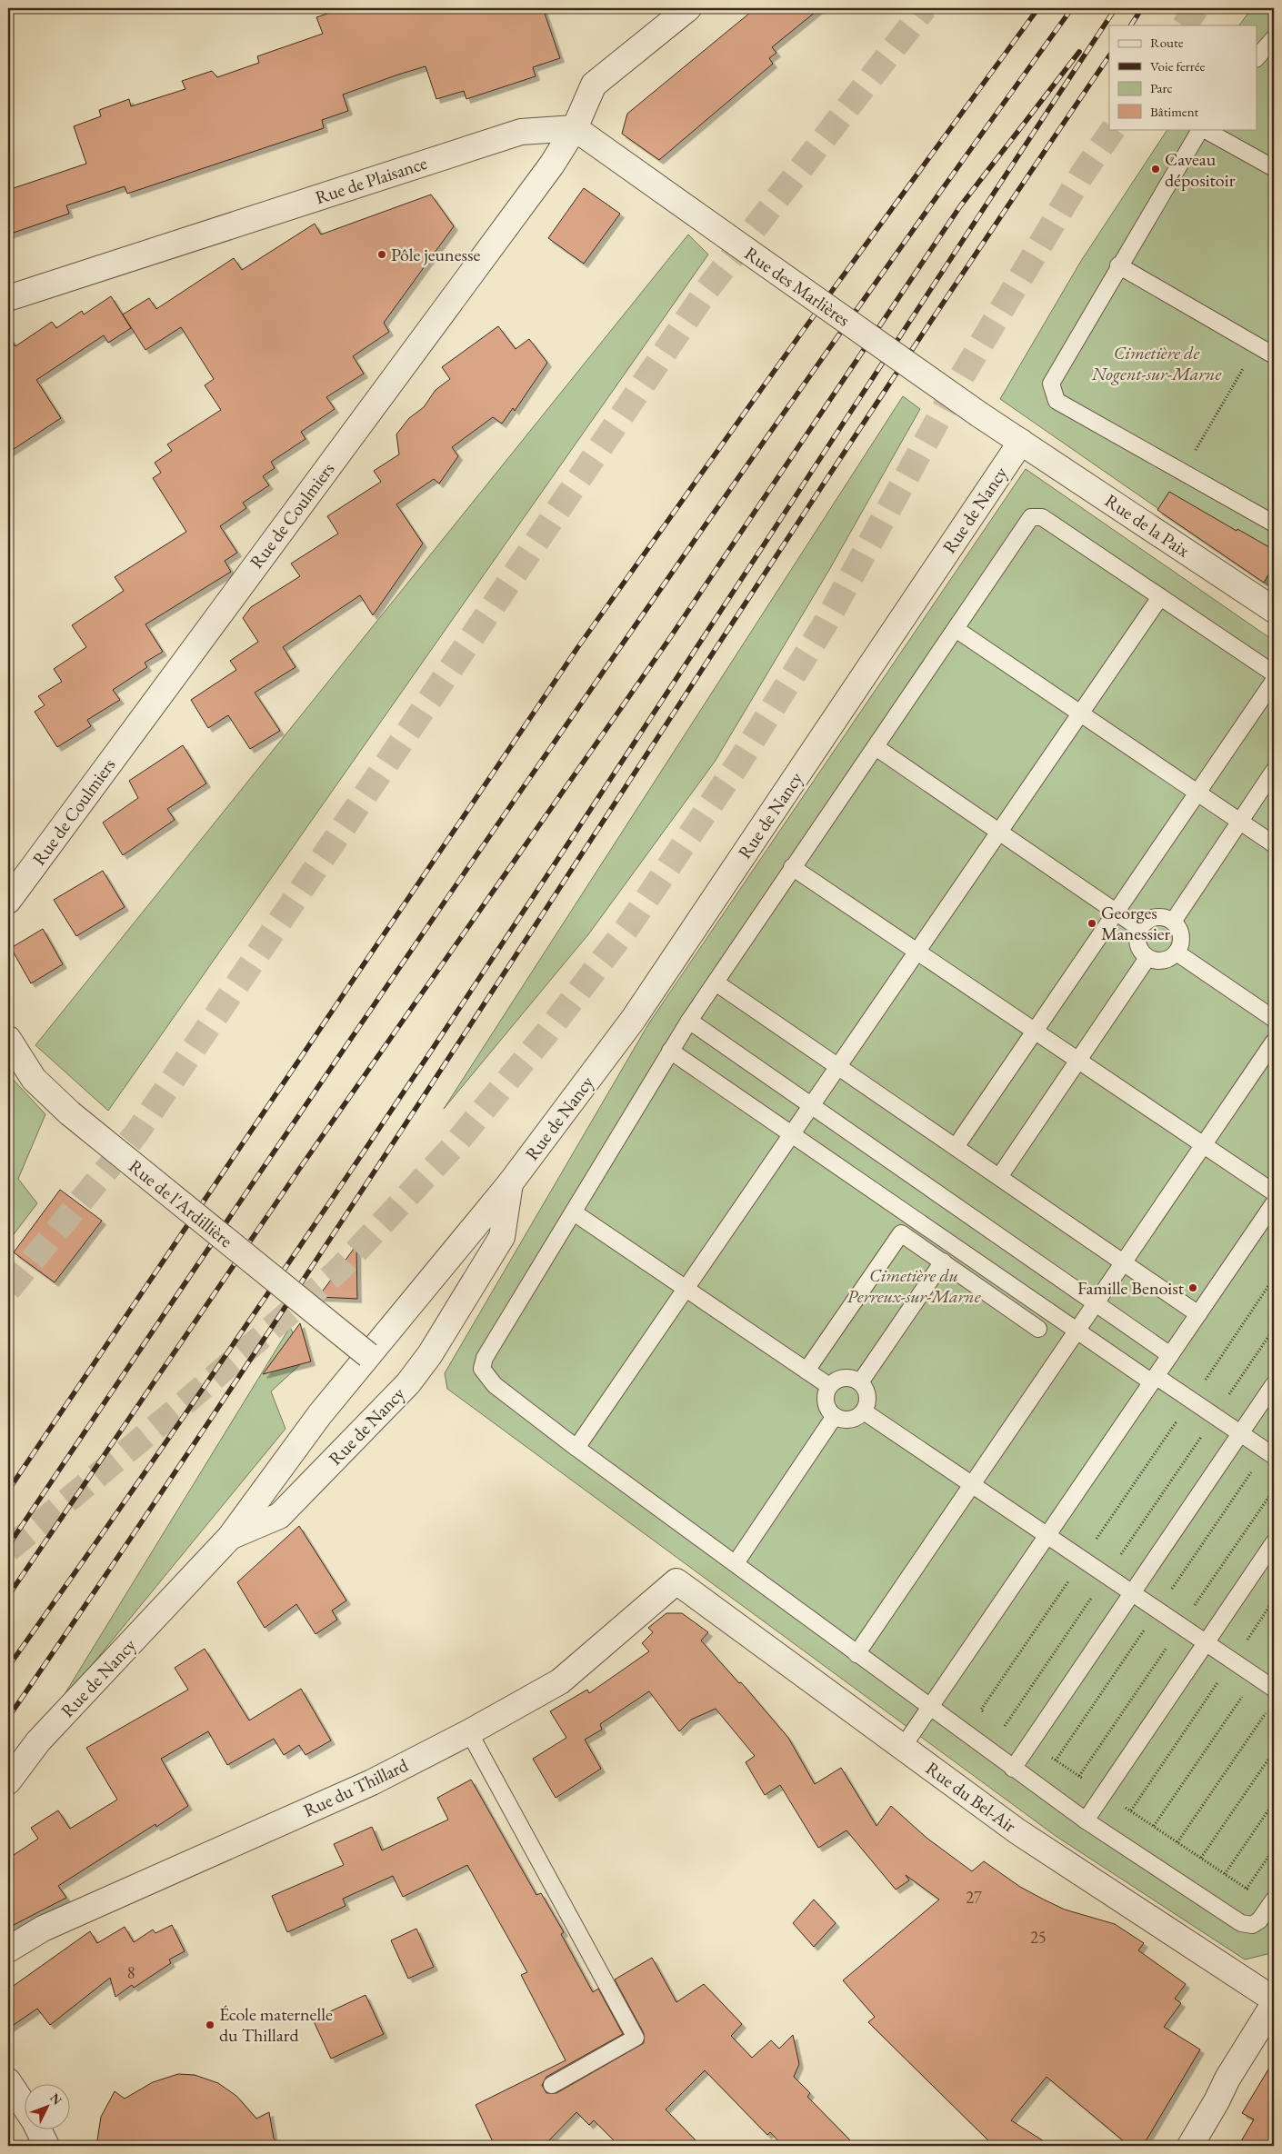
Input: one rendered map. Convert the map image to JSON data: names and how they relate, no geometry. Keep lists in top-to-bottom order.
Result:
{
  "streets": {
    "street": [
      "Rue de Plaisance",
      "Rue des Marlières",
      "Rue de Nancy",
      "Rue de Coulmiers",
      "Rue de la Paix",
      "Rue de l'Ardillière",
      "Rue du Thillard",
      "Rue du Bel-Air"
    ]
  },
  "crossings": [
    ["Rue de Plaisance", "Rue des Marlières"],
    ["Rue de Plaisance", "Rue de Coulmiers"],
    ["Rue des Marlières", "Rue de Nancy"],
    ["Rue des Marlières", "Rue de Coulmiers"],
    ["Rue des Marlières", "Rue de la Paix"],
    ["Rue de Nancy", "Rue de la Paix"],
    ["Rue de Nancy", "Rue de l'Ardillière"],
    ["Rue du Thillard", "Rue du Bel-Air"]
  ],
  "parks": ["Cimetière de Nogent-sur-Marne", "Cimetière du Perreux-sur-Marne"],
  "places": [
    "Caveau dépositoir",
    "Pôle jeunesse",
    "Georges Manessier",
    "Famille Benoist",
    "École maternelle du Thillard"
  ],
  "house_numbers": ["27", "25", "8"],
  "legend": [
    "Route",
    "Voie ferrée",
    "Parc",
    "Bâtiment"
  ],
  "north": "top right"
}
